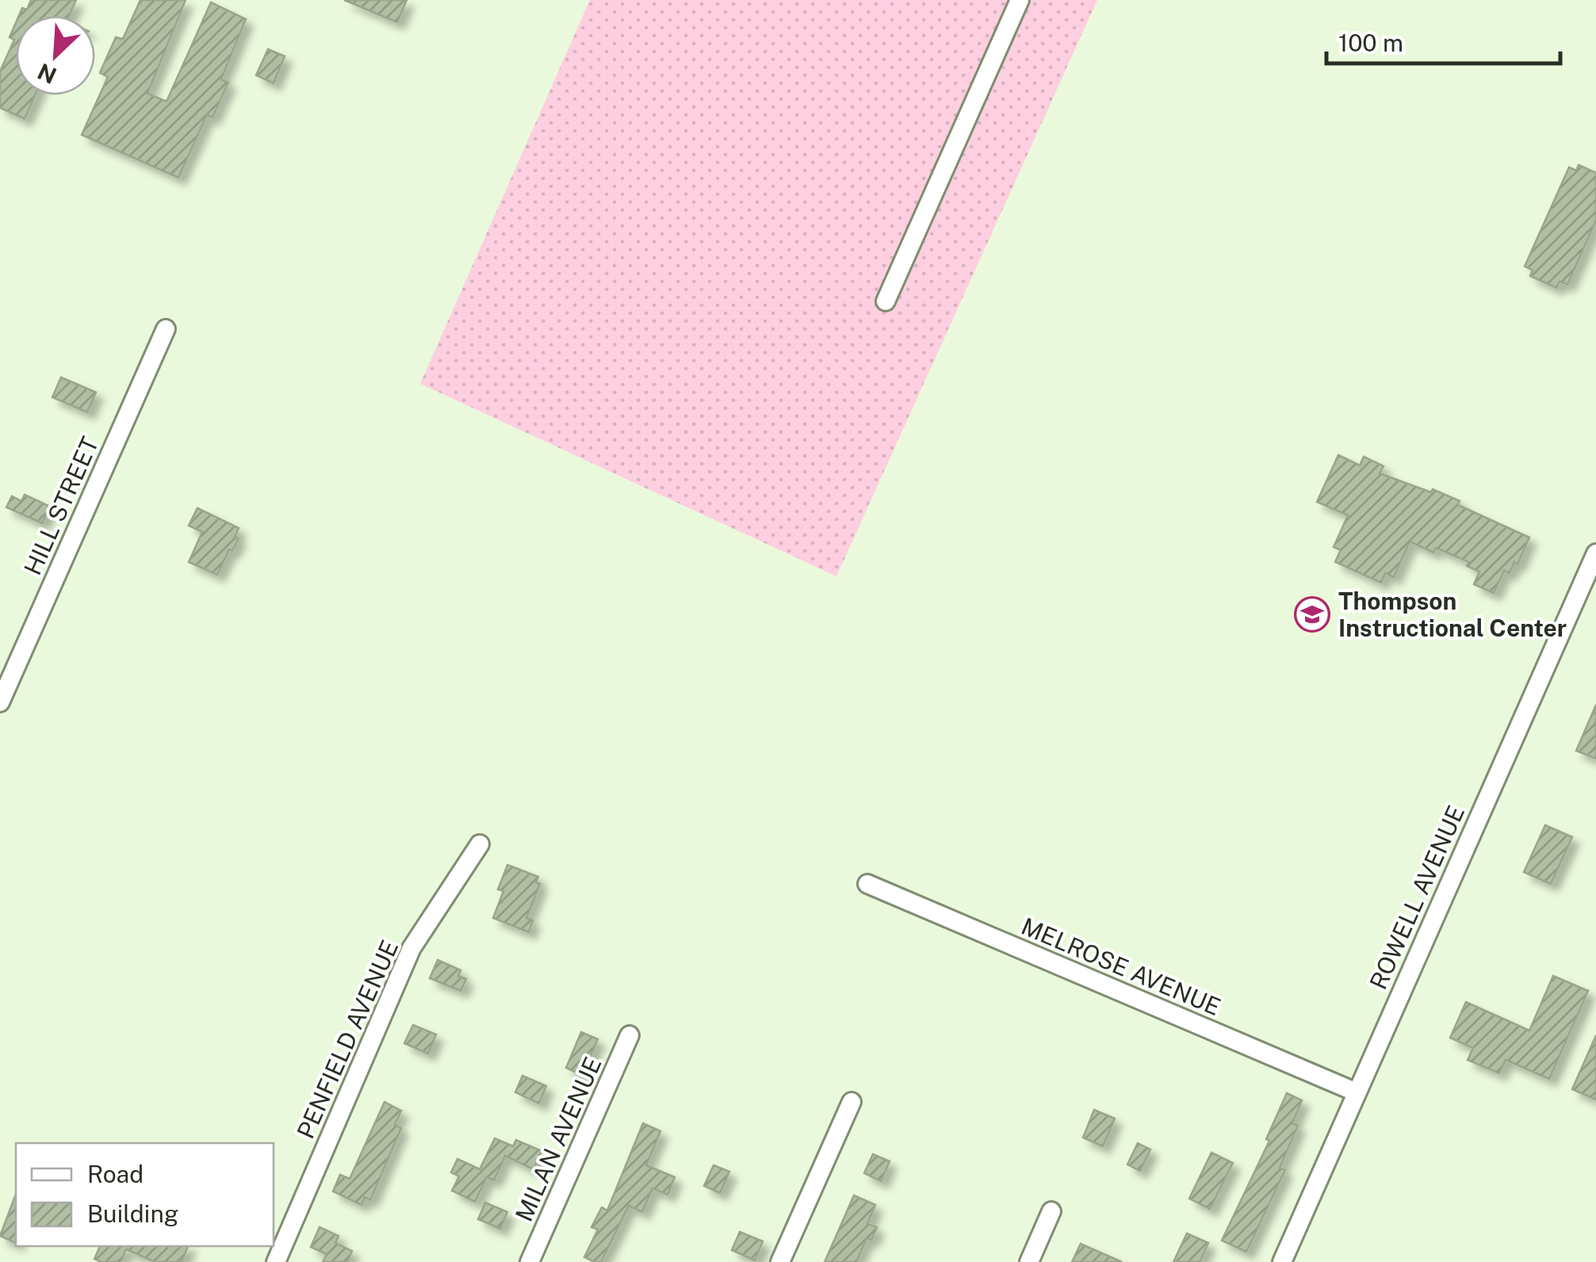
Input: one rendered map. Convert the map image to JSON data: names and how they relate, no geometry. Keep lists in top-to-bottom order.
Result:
{
  "streets": {
    "street": [
      "HILL STREET",
      "ROWELL AVENUE",
      "MELROSE AVENUE",
      "PENFIELD AVENUE",
      "MILAN AVENUE"
    ]
  },
  "crossings": [
    ["ROWELL AVENUE", "MELROSE AVENUE"]
  ],
  "places": {
    "school or university": ["Thompson Instructional Center"]
  },
  "legend": ["Road", "Building"],
  "scale_bar": "100 m",
  "north": "bottom left"
}
